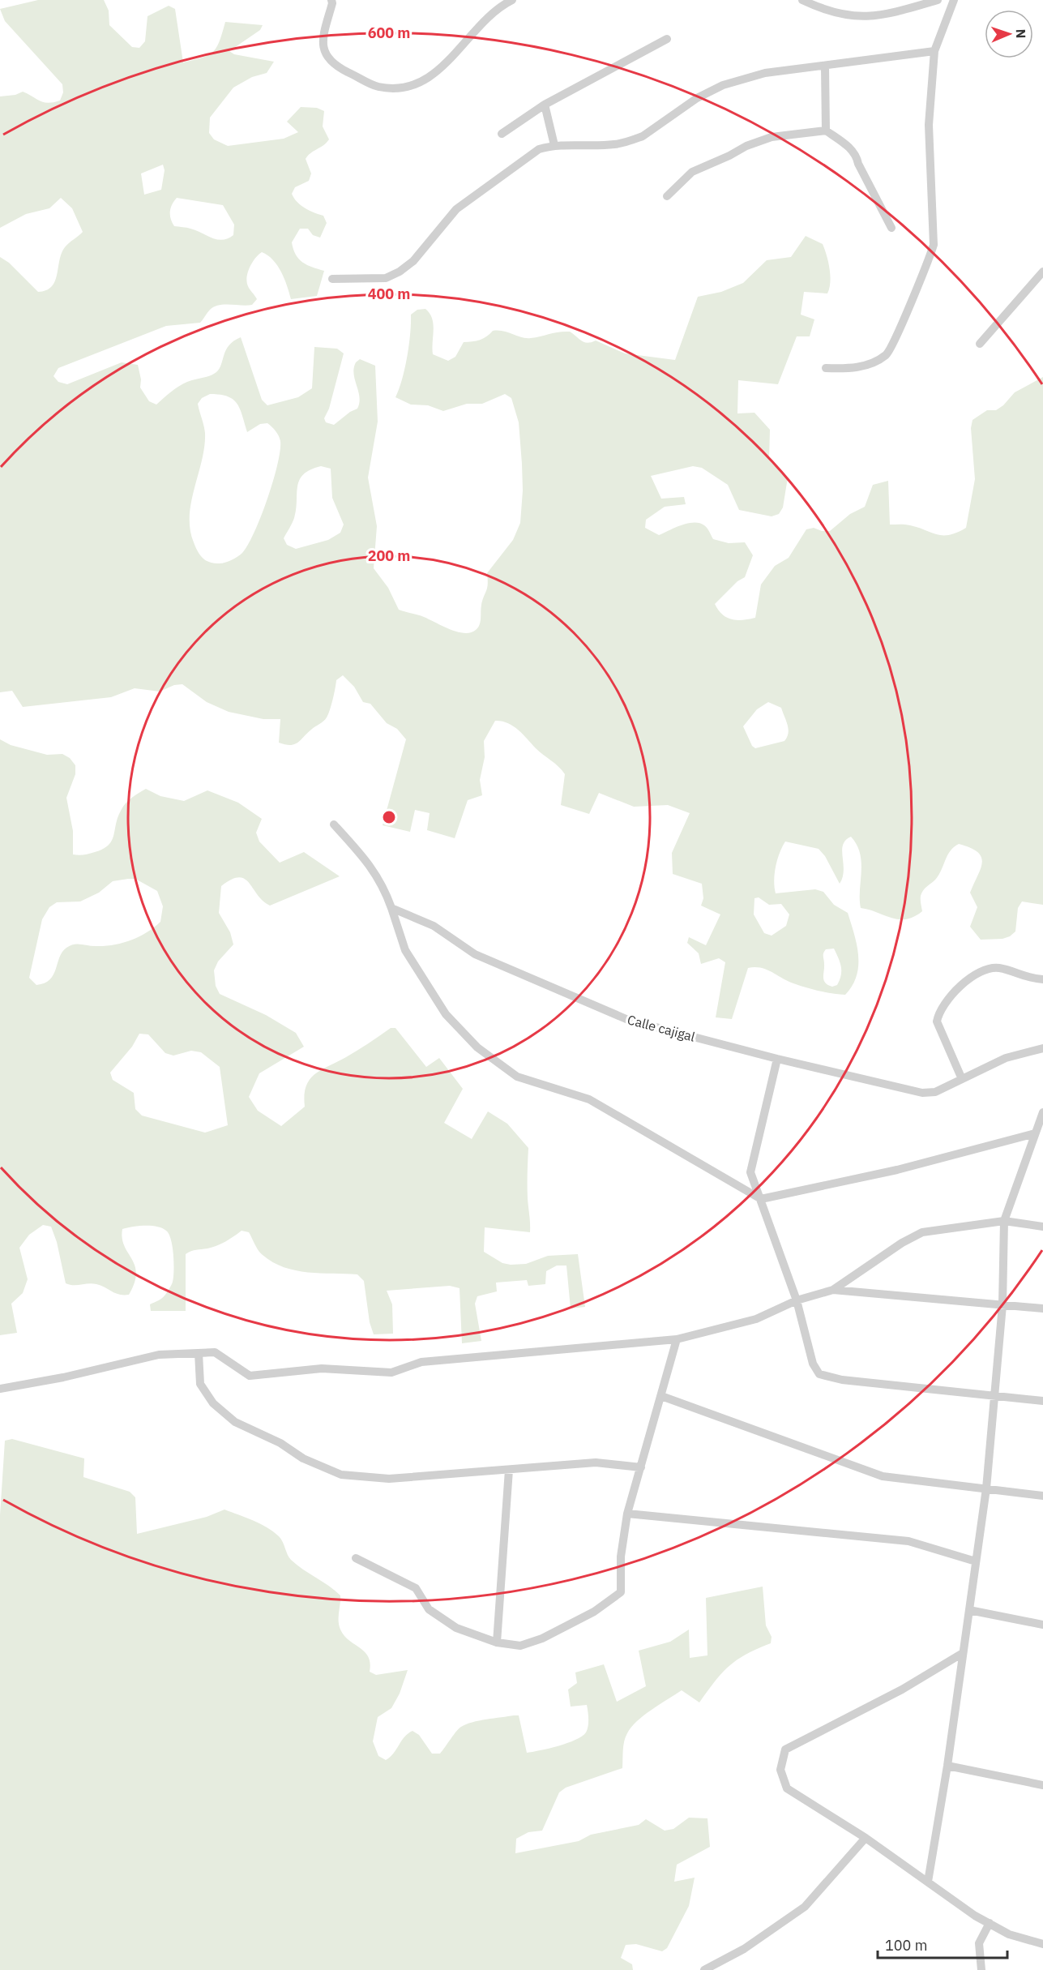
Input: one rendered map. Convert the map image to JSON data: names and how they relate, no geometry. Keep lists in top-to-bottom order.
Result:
{
  "streets": {
    "street": ["Calle cajigal"]
  },
  "scale_bar": "100 m",
  "north": "right",
  "rings": ["600 m", "400 m", "200 m"]
}
